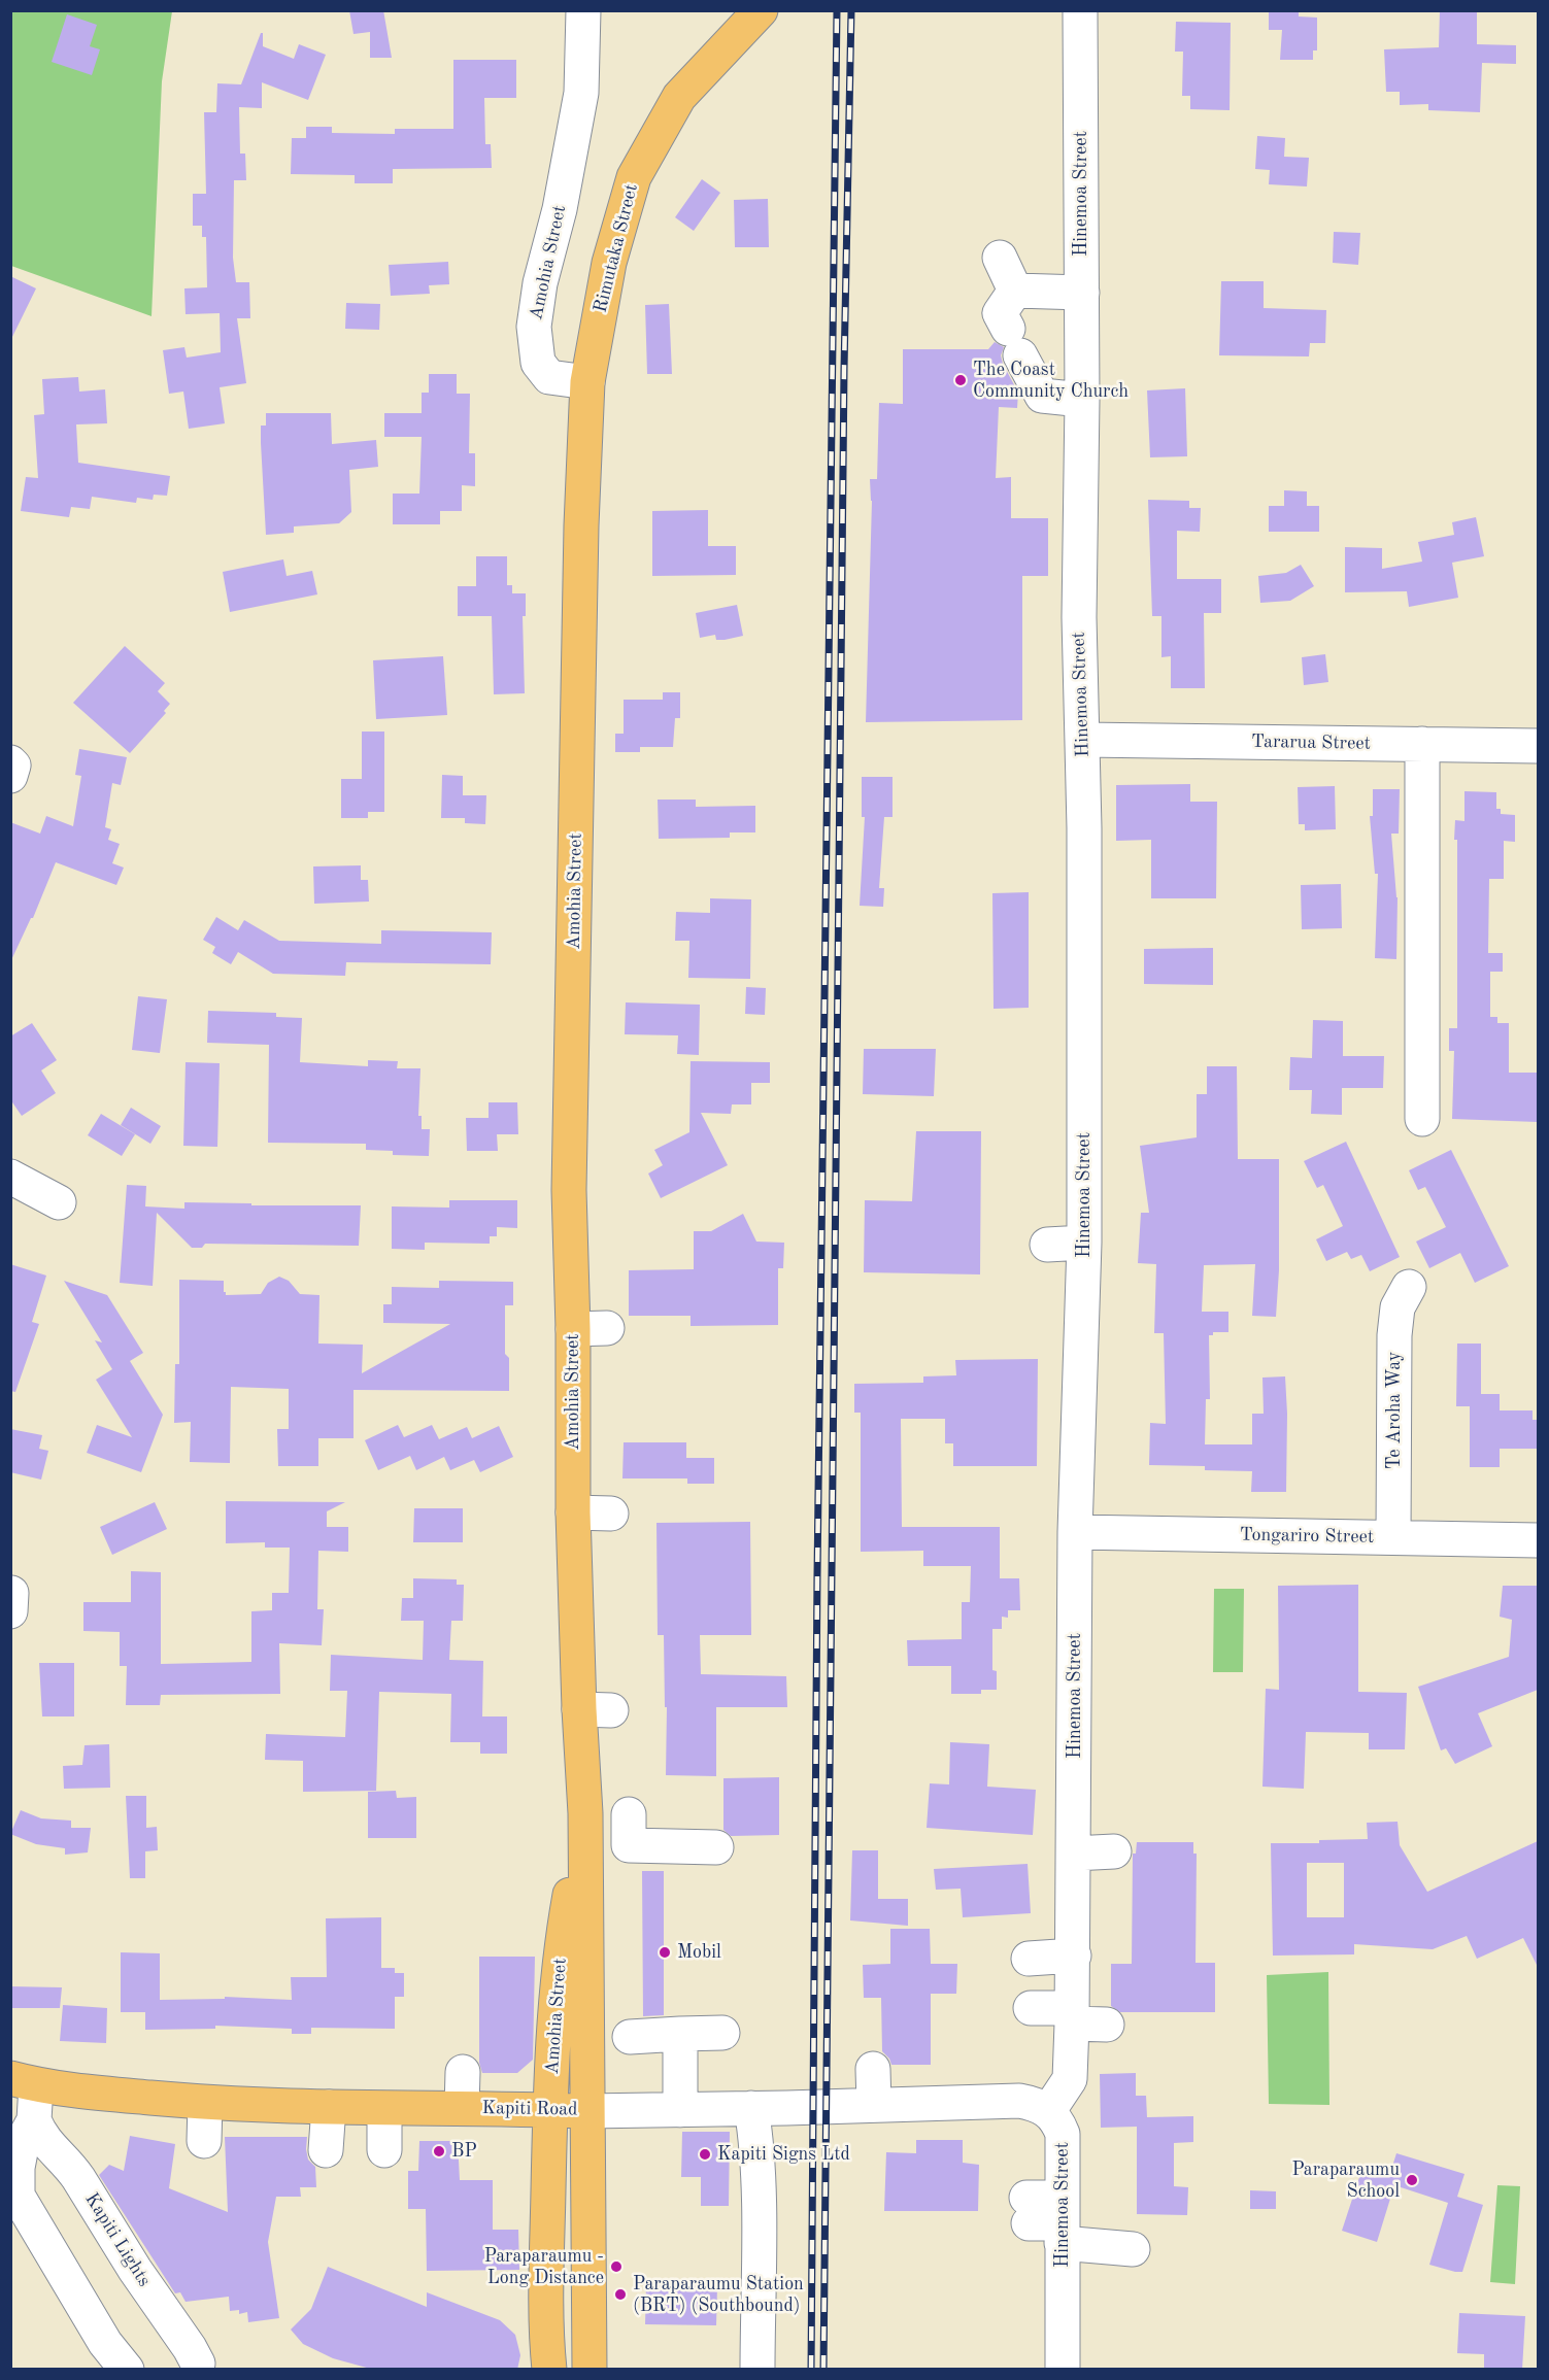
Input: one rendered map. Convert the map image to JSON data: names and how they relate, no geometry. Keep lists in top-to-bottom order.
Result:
{
  "streets": {
    "main road": ["Rimutaka Street", "Amohia Street", "Kapiti Road"],
    "street": [
      "Hinemoa Street",
      "Tararua Street",
      "Te Aroha Way",
      "Tongariro Street",
      "Kapiti Lights"
    ]
  },
  "crossings": [
    ["Hinemoa Street", "Tararua Street"],
    ["Hinemoa Street", "Tongariro Street"],
    ["Hinemoa Street", "Kapiti Road"],
    ["Rimutaka Street", "Amohia Street"],
    ["Amohia Street", "Kapiti Road"],
    ["Te Aroha Way", "Tongariro Street"]
  ],
  "places": [
    "The Coast Community Church",
    "Mobil",
    "BP",
    "Kapiti Signs Ltd",
    "Paraparaumu School",
    "Paraparaumu - Long Distance",
    "Paraparaumu Station (BRT) (Southbound)"
  ]
}
